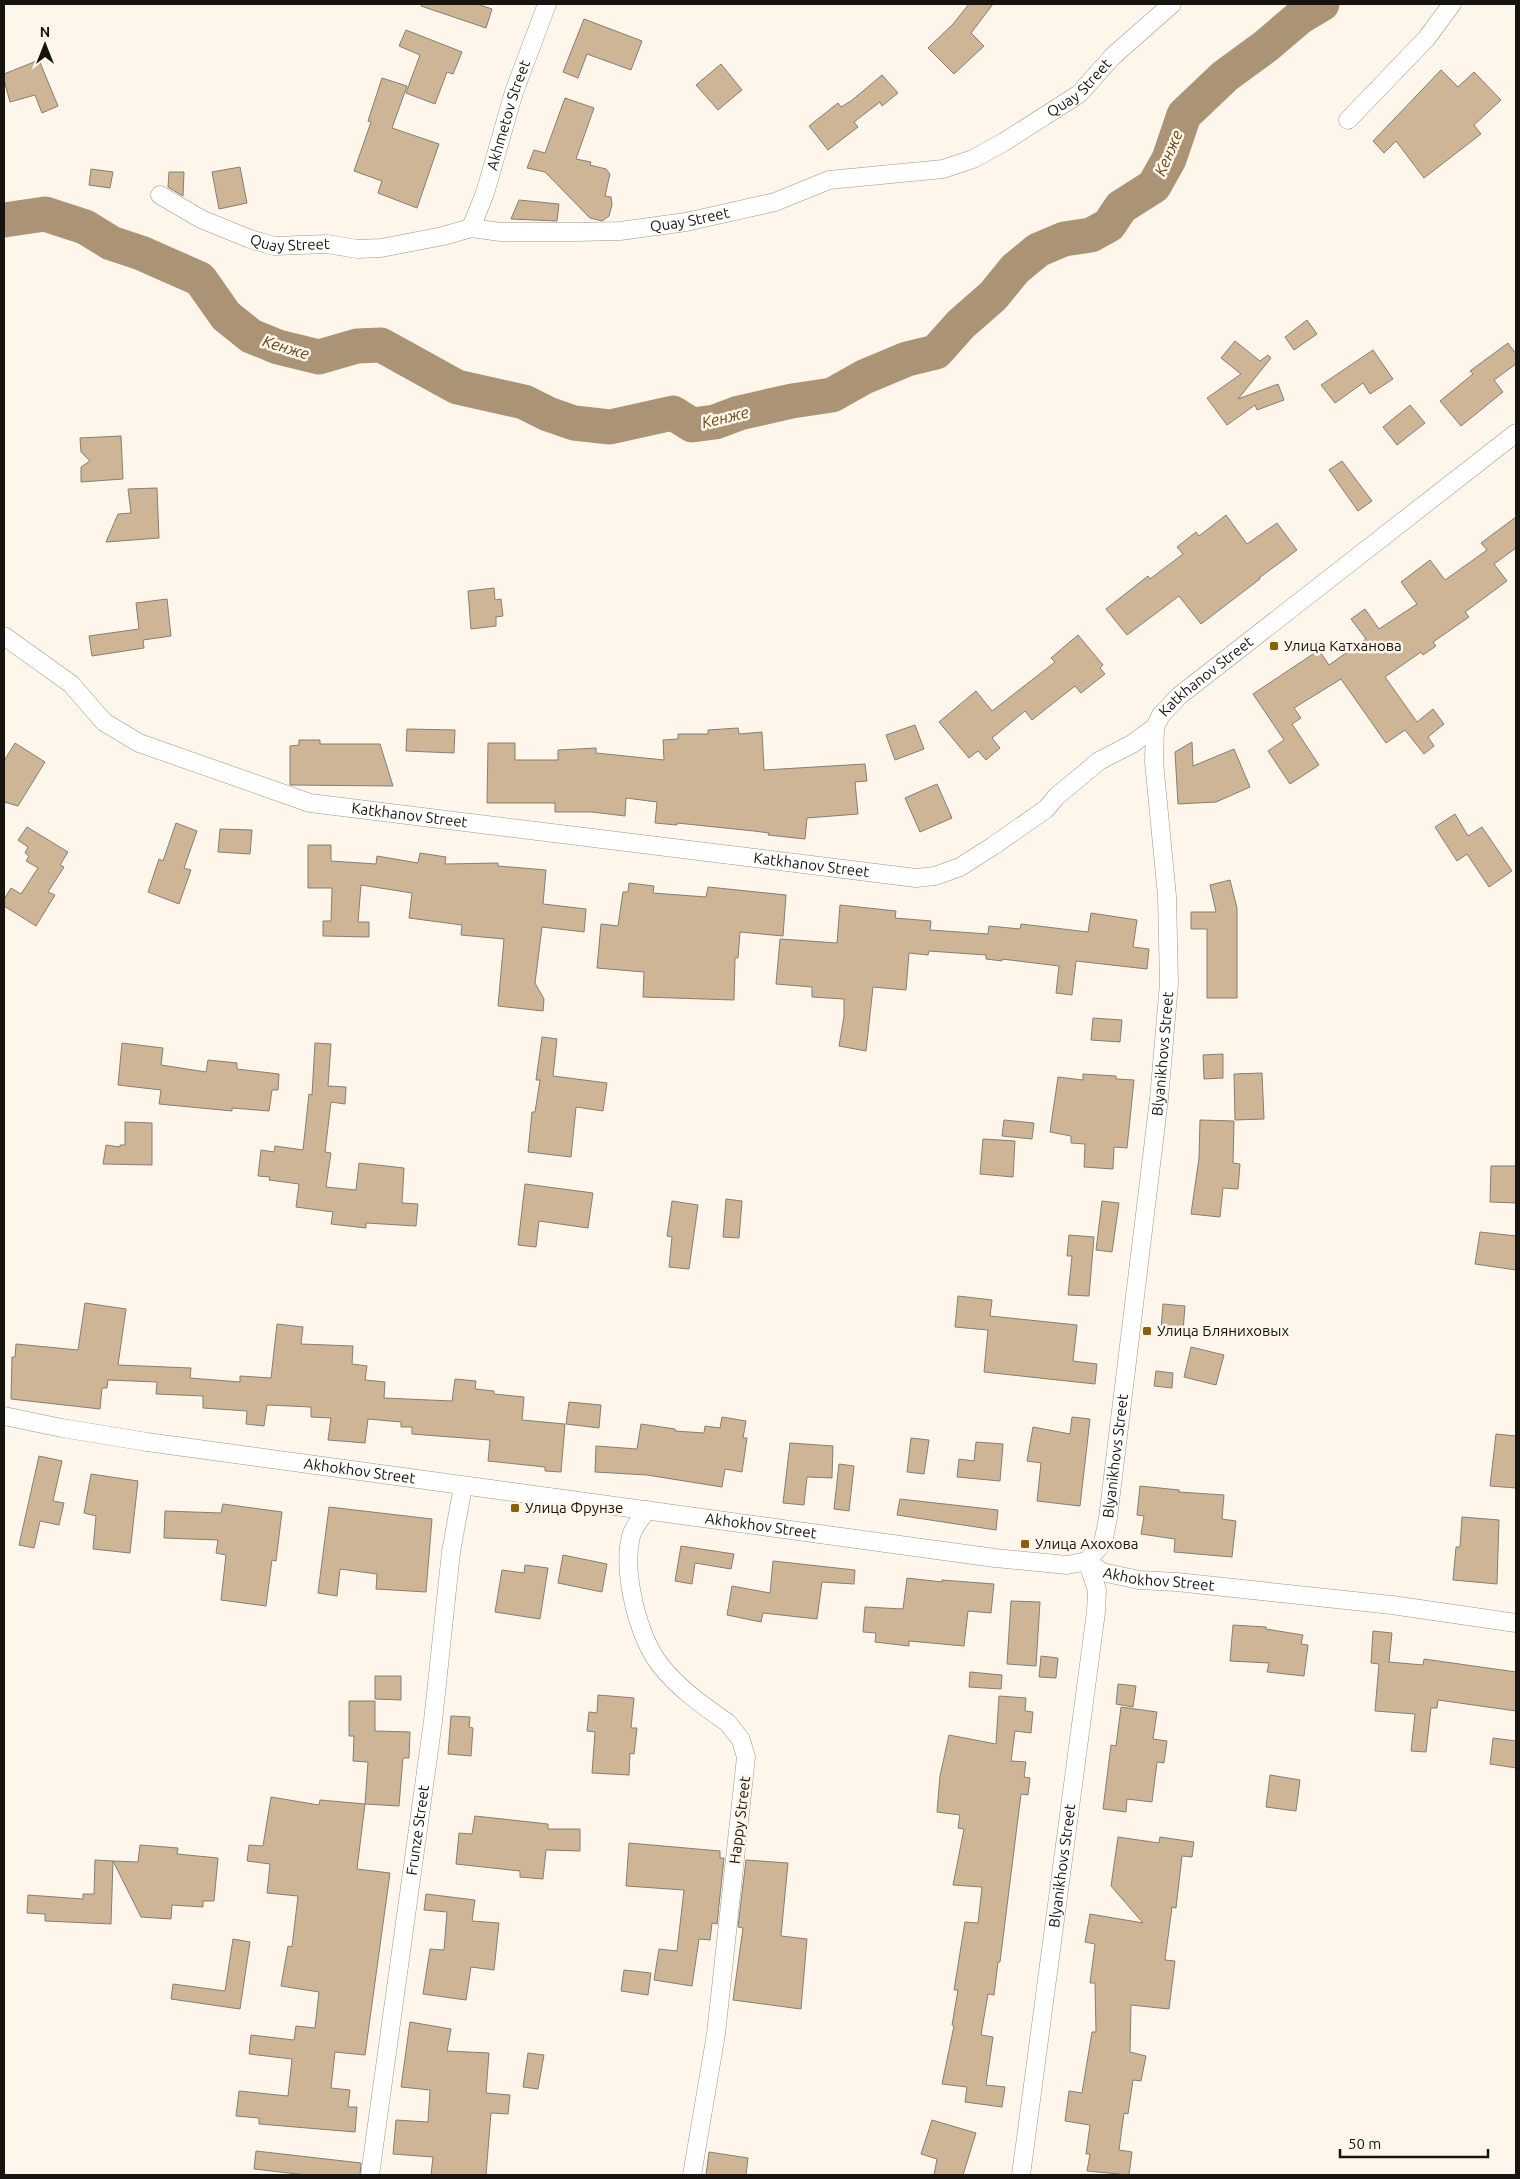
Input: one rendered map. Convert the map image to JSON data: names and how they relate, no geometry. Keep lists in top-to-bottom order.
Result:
{
  "streets": {
    "street": [
      "Quay Street",
      "Akhmetov Street",
      "Katkhanov Street",
      "Blyanikhovs Street",
      "Akhokhov Street",
      "Happy Street",
      "Frunze Street"
    ]
  },
  "crossings": [
    ["Quay Street", "Akhmetov Street"],
    ["Katkhanov Street", "Blyanikhovs Street"],
    ["Blyanikhovs Street", "Akhokhov Street"],
    ["Akhokhov Street", "Happy Street"],
    ["Akhokhov Street", "Frunze Street"]
  ],
  "water": ["Кенже"],
  "places": {
    "transit": [
      "Улица Катханова",
      "Улица Бляниховых",
      "Улица Фрунзе",
      "Улица Ахохова"
    ]
  },
  "scale_bar": "50 m",
  "north": "top"
}
